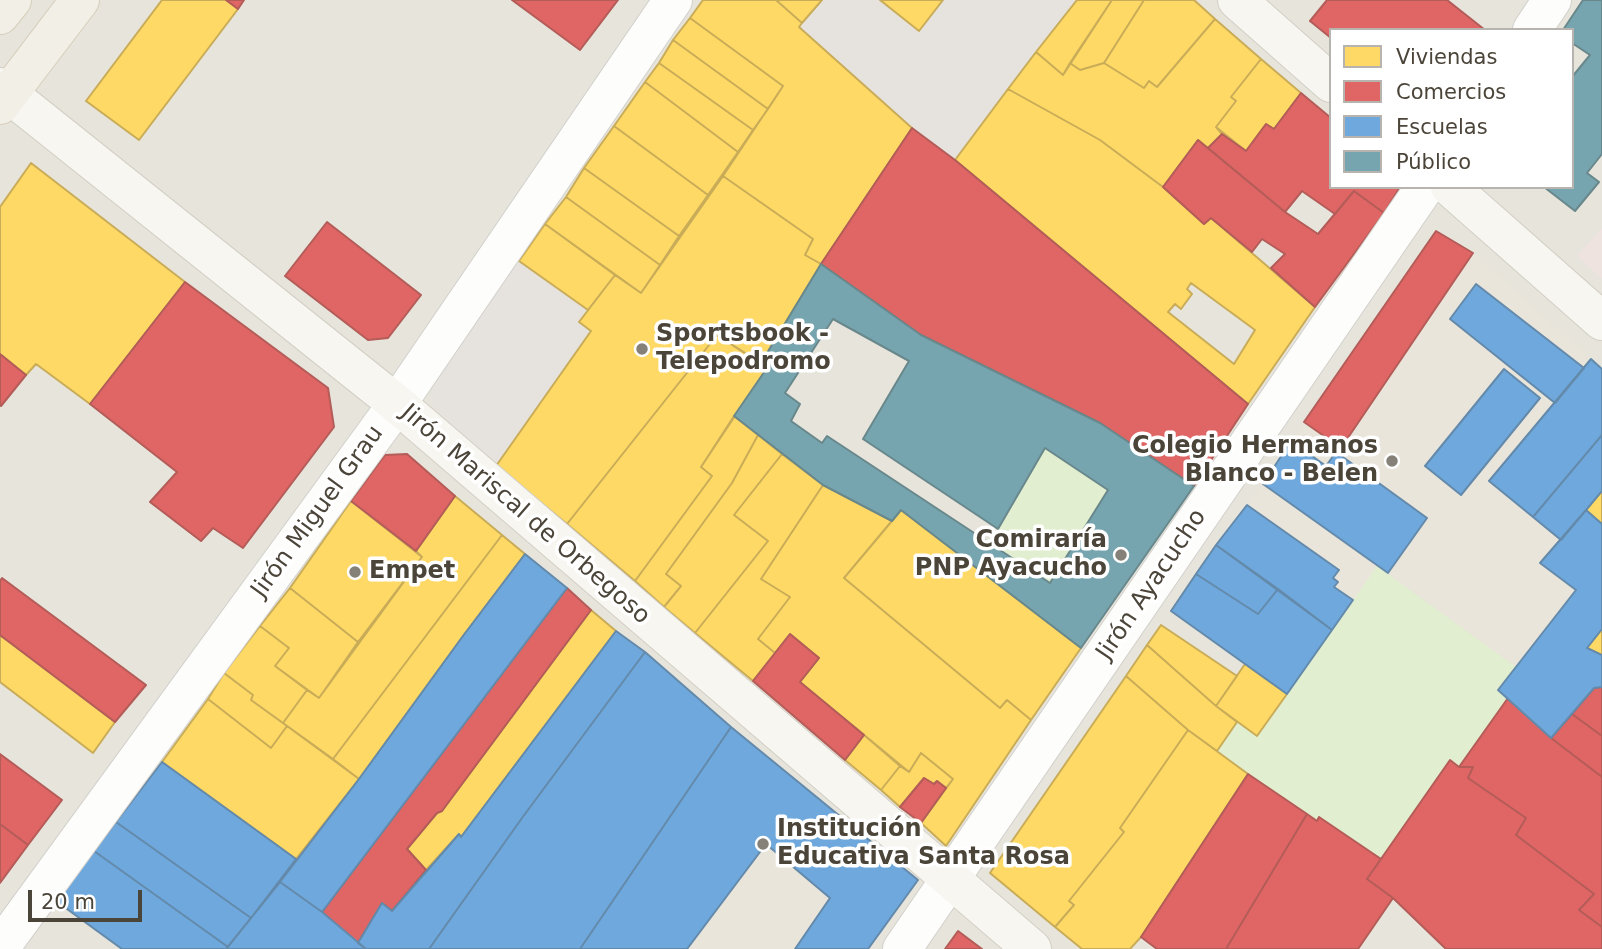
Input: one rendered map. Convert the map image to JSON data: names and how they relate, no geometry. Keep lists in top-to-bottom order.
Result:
{
  "streets": {
    "street": ["Jirón Miguel Grau", "Jirón Mariscal de Orbegoso", "Jirón Ayacucho"]
  },
  "crossings": [
    ["Jirón Miguel Grau", "Jirón Mariscal de Orbegoso"],
    ["Jirón Mariscal de Orbegoso", "Jirón Ayacucho"]
  ],
  "places": [
    "Sportsbook - Telepodromo",
    "Colegio Hermanos Blanco - Belen",
    "Comiraría PNP Ayacucho",
    "Empet",
    "Institución Educativa Santa Rosa"
  ],
  "legend": [
    "Viviendas",
    "Comercios",
    "Escuelas",
    "Público"
  ],
  "scale_bar": "20 m"
}
